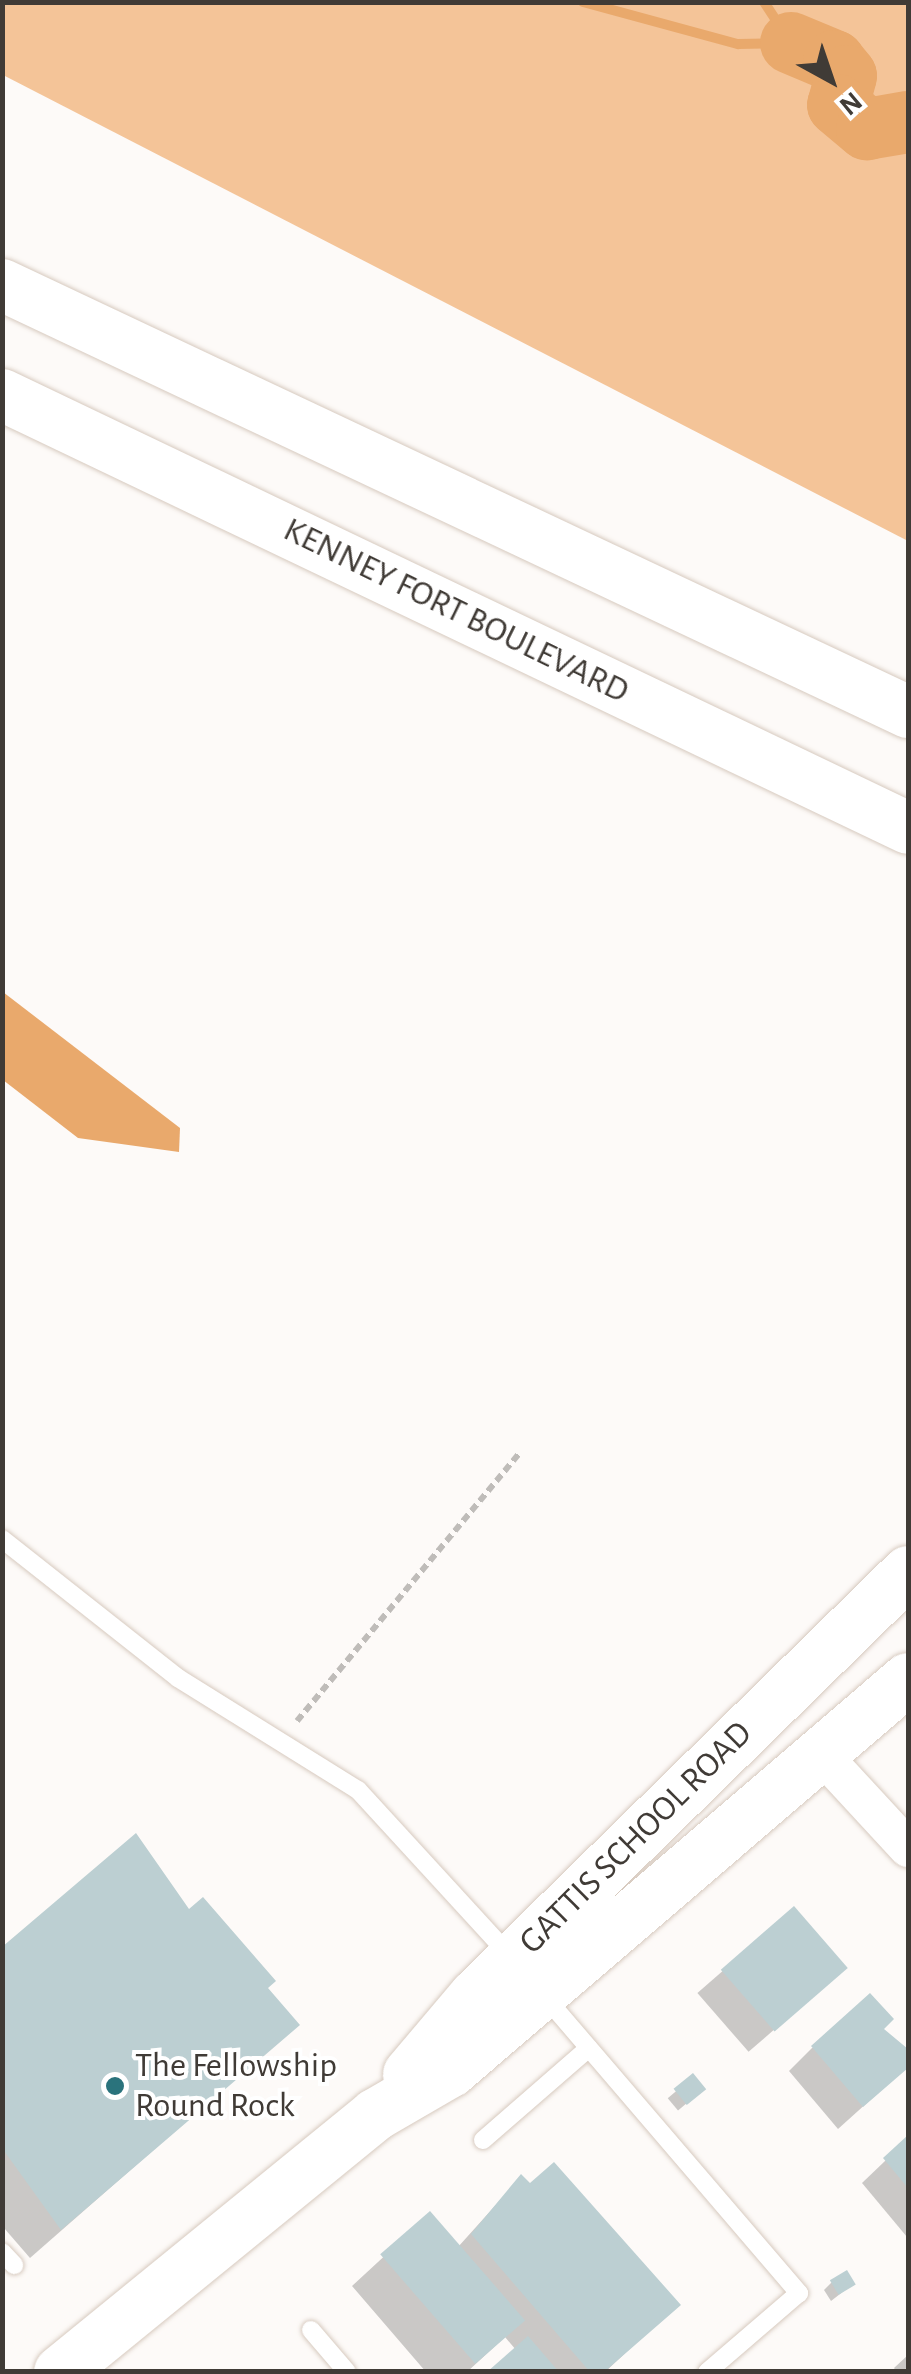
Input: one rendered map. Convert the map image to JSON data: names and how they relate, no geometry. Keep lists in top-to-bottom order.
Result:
{
  "streets": {
    "main road": ["KENNEY FORT BOULEVARD", "GATTIS SCHOOL ROAD"]
  },
  "places": ["The Fellowship Round Rock"],
  "north": "bottom right"
}
